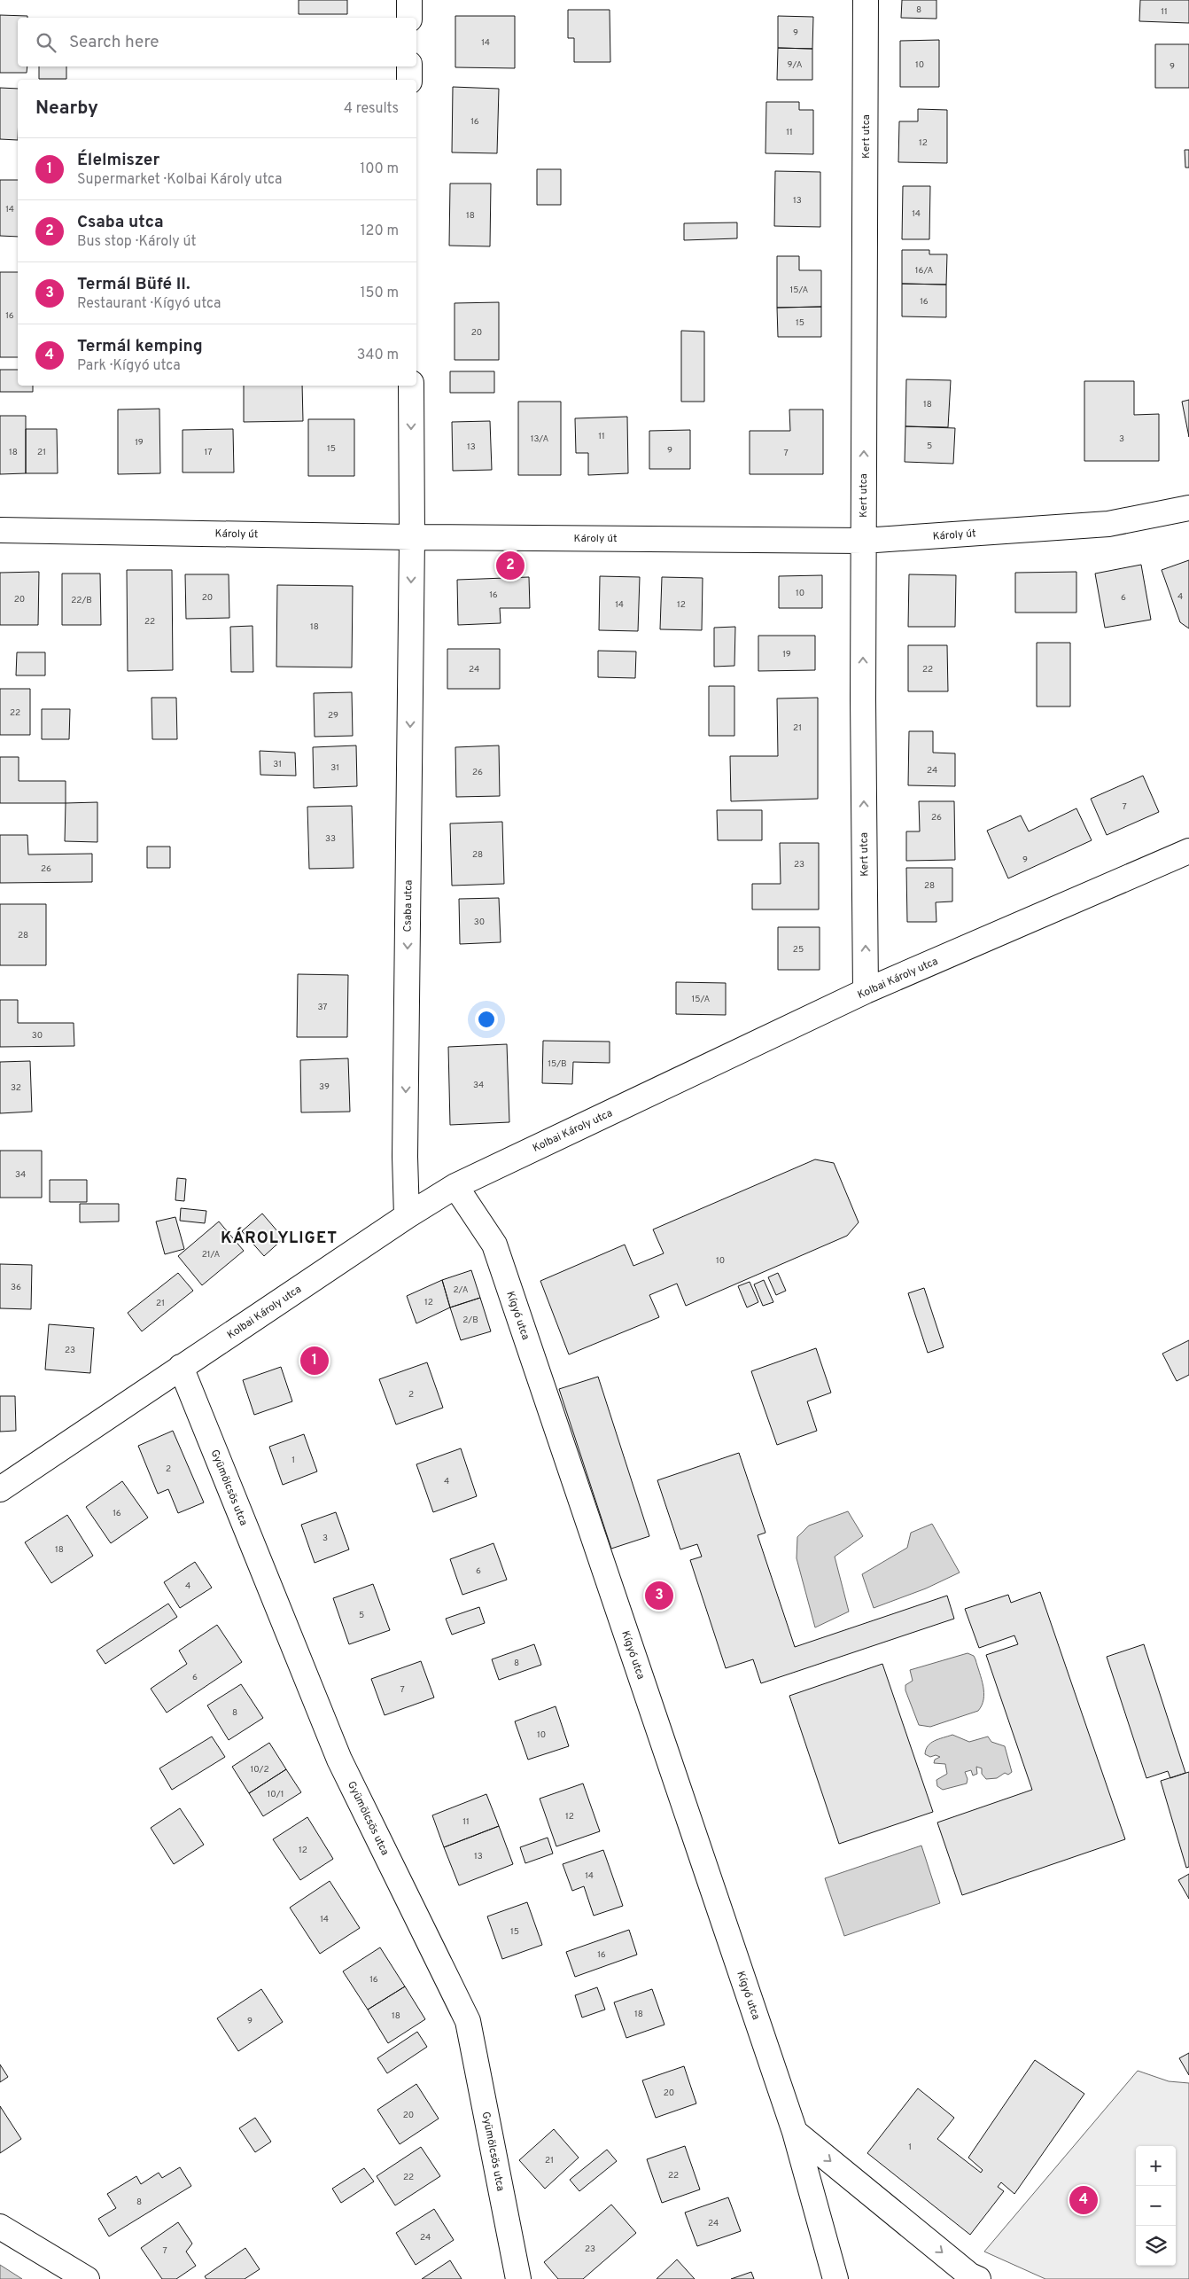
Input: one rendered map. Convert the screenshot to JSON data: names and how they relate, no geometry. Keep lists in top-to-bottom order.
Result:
{
  "streets": {
    "street": [
      "Kert utca",
      "Károly út",
      "Csaba utca",
      "Kolbai Károly utca",
      "Kígyó utca",
      "Gyümölcsös utca"
    ]
  },
  "crossings": [
    ["Kert utca", "Károly út"],
    ["Kert utca", "Kolbai Károly utca"],
    ["Károly út", "Csaba utca"],
    ["Csaba utca", "Kolbai Károly utca"],
    ["Kolbai Károly utca", "Kígyó utca"],
    ["Kolbai Károly utca", "Gyümölcsös utca"]
  ],
  "one_way": ["Kert utca", "Csaba utca"],
  "districts": ["KÁROLYLIGET"],
  "house_numbers": [
    "8",
    "11",
    "9",
    "14",
    "9/A",
    "10",
    "9",
    "16",
    "11",
    "12",
    "13",
    "14",
    "14",
    "18",
    "16/A",
    "15/A",
    "16",
    "16",
    "15",
    "20",
    "18",
    "11",
    "13/A",
    "3",
    "19",
    "5",
    "13",
    "15",
    "9",
    "18",
    "21",
    "17",
    "7",
    "10",
    "16",
    "4",
    "20",
    "6",
    "20",
    "22/B",
    "14",
    "12",
    "22",
    "18",
    "19",
    "24",
    "22",
    "22",
    "29",
    "21",
    "31",
    "31",
    "24",
    "26",
    "7",
    "26",
    "33",
    "28",
    "9",
    "23",
    "26",
    "28",
    "30",
    "28",
    "25",
    "15/A",
    "37",
    "30",
    "15/B",
    "34",
    "39",
    "32",
    "34",
    "21/A",
    "10",
    "36",
    "2/A",
    "12",
    "21",
    "2/B",
    "23",
    "2",
    "1",
    "2",
    "4",
    "16",
    "3",
    "18",
    "6",
    "4",
    "5",
    "8",
    "6",
    "7",
    "8",
    "10",
    "10/2",
    "10/1",
    "12",
    "11",
    "12",
    "13",
    "14",
    "14",
    "15",
    "16",
    "16",
    "18",
    "18",
    "9",
    "20",
    "20",
    "1",
    "21",
    "22",
    "22",
    "8",
    "24",
    "24",
    "23",
    "7"
  ],
  "page": {
    "search": "Search here",
    "heading": ["Nearby", "4 results"],
    "list": [
      {
        "mark": "1",
        "name": "Élelmiszer",
        "note": "Supermarket · Kolbai Károly utca",
        "value": "100 m"
      },
      {
        "mark": "2",
        "name": "Csaba utca",
        "note": "Bus stop · Károly út",
        "value": "120 m"
      },
      {
        "mark": "3",
        "name": "Termál Büfé II.",
        "note": "Restaurant · Kígyó utca",
        "value": "150 m"
      },
      {
        "mark": "4",
        "name": "Termál kemping",
        "note": "Park · Kígyó utca",
        "value": "340 m"
      }
    ],
    "pins": [
      "2",
      "1",
      "3",
      "4"
    ],
    "map_buttons": ["+", "−"]
  }
}
